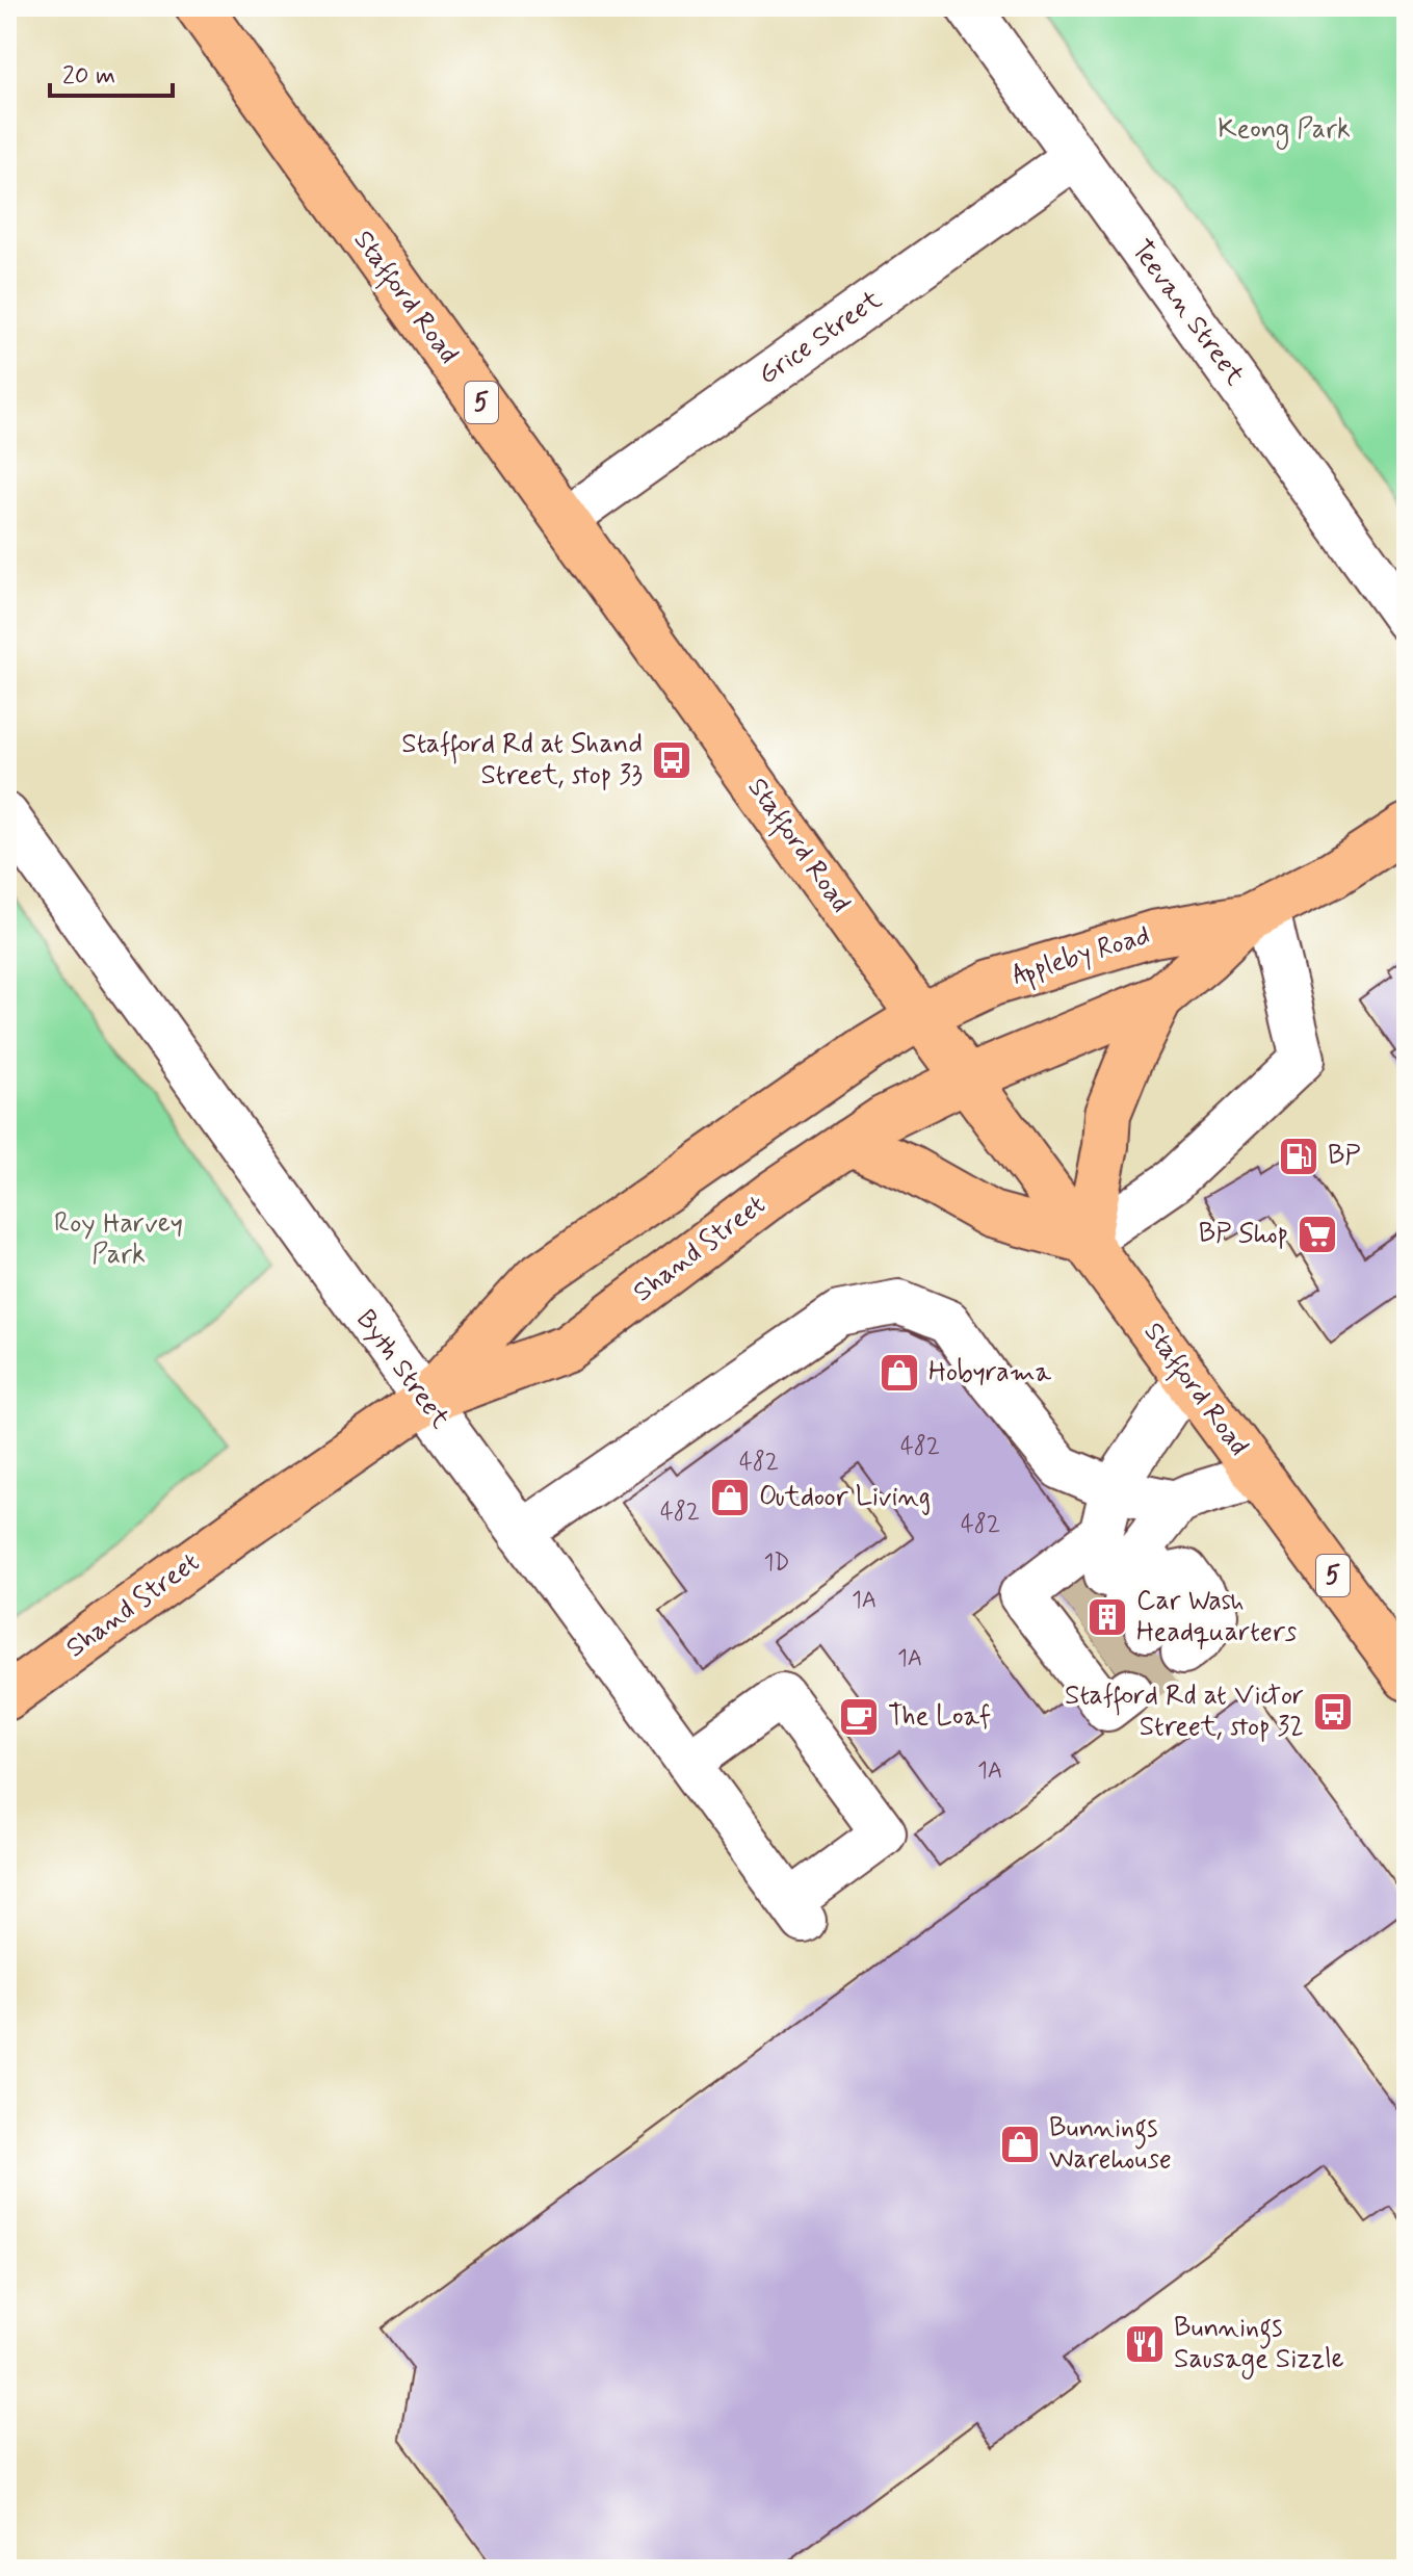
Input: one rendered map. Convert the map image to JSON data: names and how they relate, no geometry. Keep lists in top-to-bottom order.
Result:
{
  "streets": {
    "main road": [
      "Stafford Road",
      "5",
      "Appleby Road",
      "Shand Street"
    ],
    "street": ["Teevan Street", "Grice Street", "Byth Street"]
  },
  "crossings": [
    ["Stafford Road", "Grice Street"],
    ["Stafford Road", "Appleby Road"],
    ["Stafford Road", "Shand Street"],
    ["Teevan Street", "Grice Street"],
    ["Appleby Road", "Shand Street"],
    ["Shand Street", "Byth Street"]
  ],
  "parks": ["Keong Park", "Roy Harvey Park"],
  "places": {
    "bus stop": ["Stafford Rd at Shand Street, stop 33", "Stafford Rd at Victor Street, stop 32"],
    "fuel station": ["BP"],
    "supermarket": ["BP Shop"],
    "shop": ["Hobyrama", "Outdoor Living", "Bunnings Warehouse"],
    "building": ["Car Wash Headquarters"],
    "cafe": ["The Loaf"],
    "restaurant": ["Bunnings Sausage Sizzle"]
  },
  "house_numbers": [
    "482",
    "482",
    "482",
    "482",
    "1D",
    "1A",
    "1A",
    "1A"
  ],
  "scale_bar": "20 m"
}
